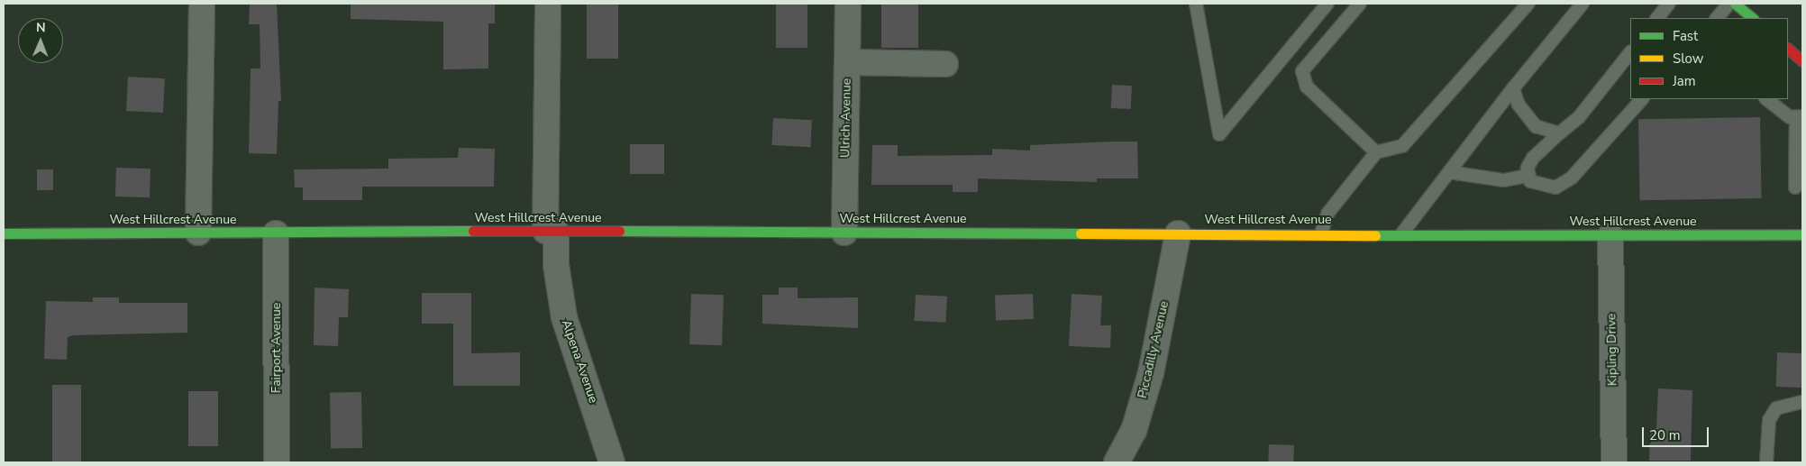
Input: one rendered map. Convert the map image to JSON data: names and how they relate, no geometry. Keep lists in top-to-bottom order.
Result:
{
  "streets": {
    "street": [
      "Ulrich Avenue",
      "West Hillcrest Avenue",
      "Fairport Avenue",
      "Piccadilly Avenue",
      "Kipling Drive",
      "Alpena Avenue"
    ]
  },
  "crossings": [
    ["Ulrich Avenue", "West Hillcrest Avenue"],
    ["West Hillcrest Avenue", "Fairport Avenue"],
    ["West Hillcrest Avenue", "Piccadilly Avenue"],
    ["West Hillcrest Avenue", "Kipling Drive"],
    ["West Hillcrest Avenue", "Alpena Avenue"]
  ],
  "legend": ["Fast", "Slow", "Jam"],
  "scale_bar": "20 m",
  "north": "top"
}
